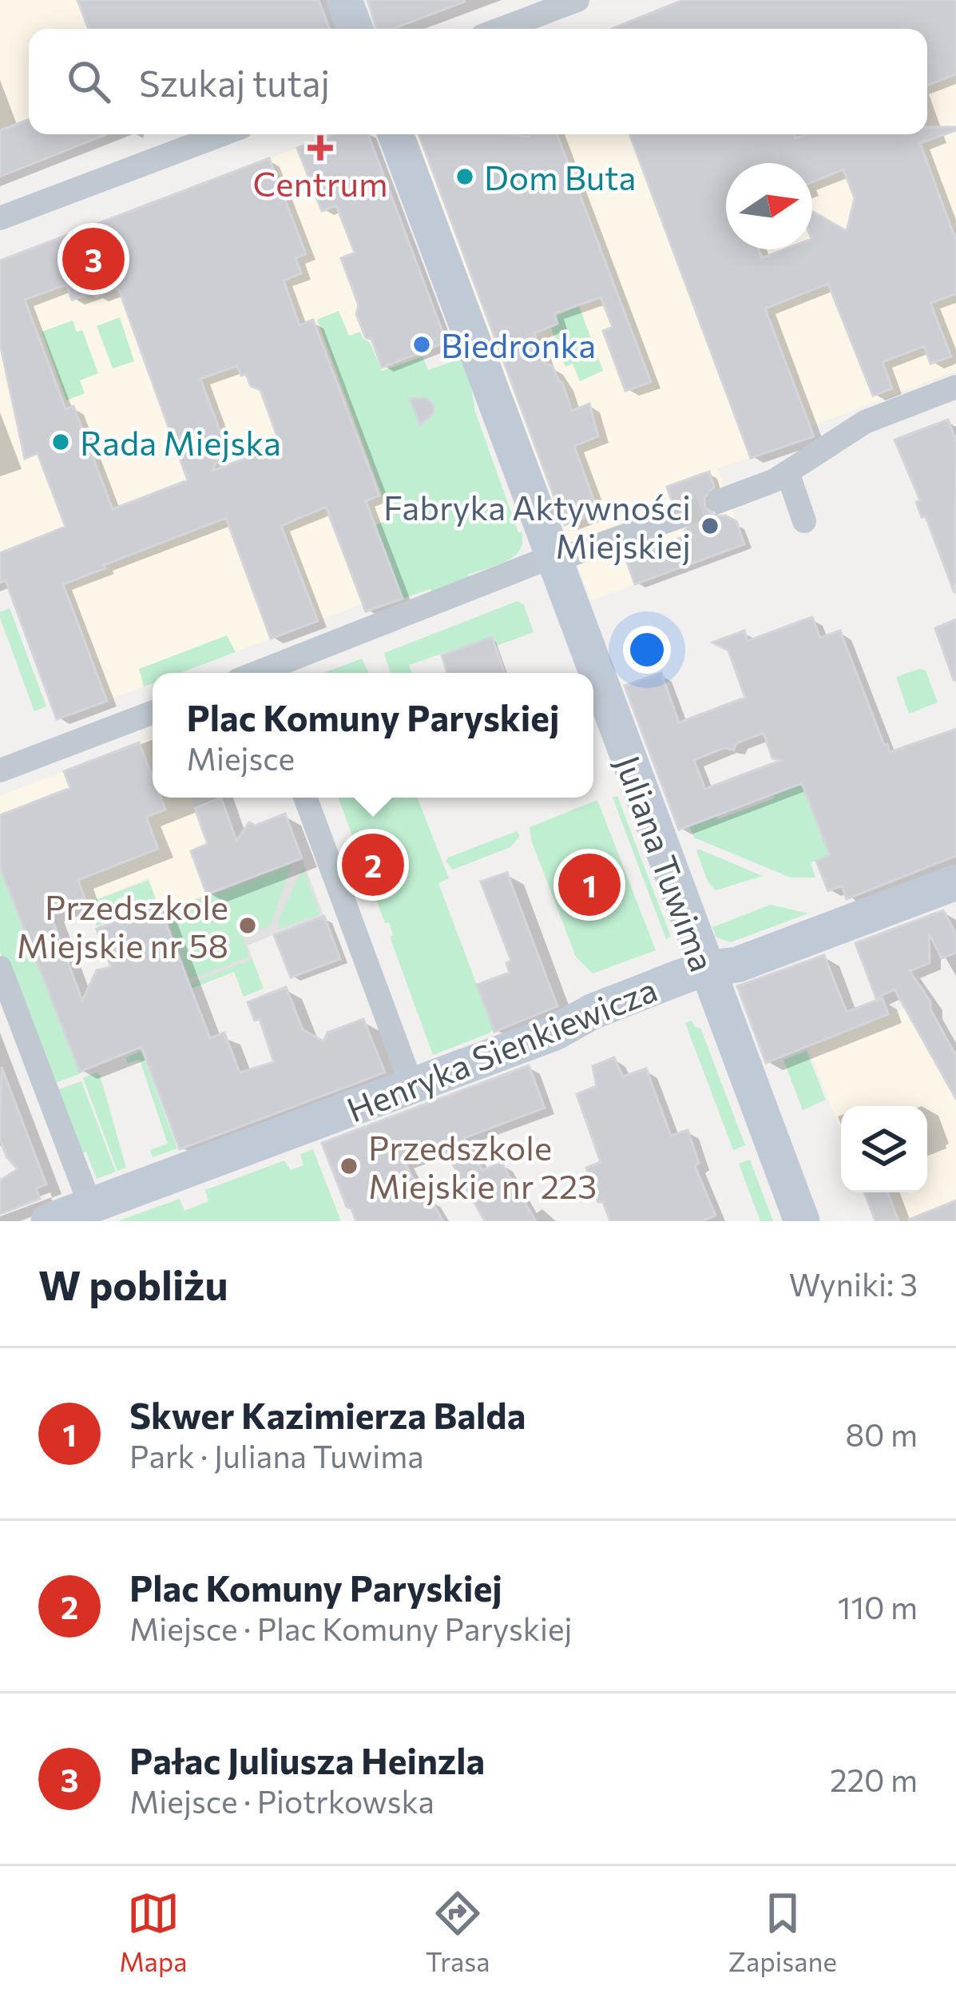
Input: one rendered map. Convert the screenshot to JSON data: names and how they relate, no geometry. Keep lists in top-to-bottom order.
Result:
{
  "streets": {
    "street": ["Juliana Tuwima", "Henryka Sienkiewicza"]
  },
  "crossings": [
    ["Juliana Tuwima", "Henryka Sienkiewicza"]
  ],
  "places": {
    "health": ["Centrum"],
    "other": [
      "Dom Buta",
      "Biedronka",
      "Rada Miejska",
      "Fabryka Aktywności Miejskiej",
      "Przedszkole Miejskie nr 58",
      "Przedszkole Miejskie nr 223"
    ]
  },
  "north": "right",
  "page": {
    "search": "Szukaj tutaj",
    "pins": ["3", "2", "1"],
    "popup": ["Plac Komuny Paryskiej", "Miejsce"],
    "heading": ["W pobliżu", "Wyniki: 3"],
    "list": [
      {
        "mark": "1",
        "name": "Skwer Kazimierza Balda",
        "note": "Park · Juliana Tuwima",
        "value": "80 m"
      },
      {
        "mark": "2",
        "name": "Plac Komuny Paryskiej",
        "note": "Miejsce · Plac Komuny Paryskiej",
        "value": "110 m"
      },
      {
        "mark": "3",
        "name": "Pałac Juliusza Heinzla",
        "note": "Miejsce · Piotrkowska",
        "value": "220 m"
      }
    ],
    "nav": ["Mapa", "Trasa", "Zapisane"]
  }
}
